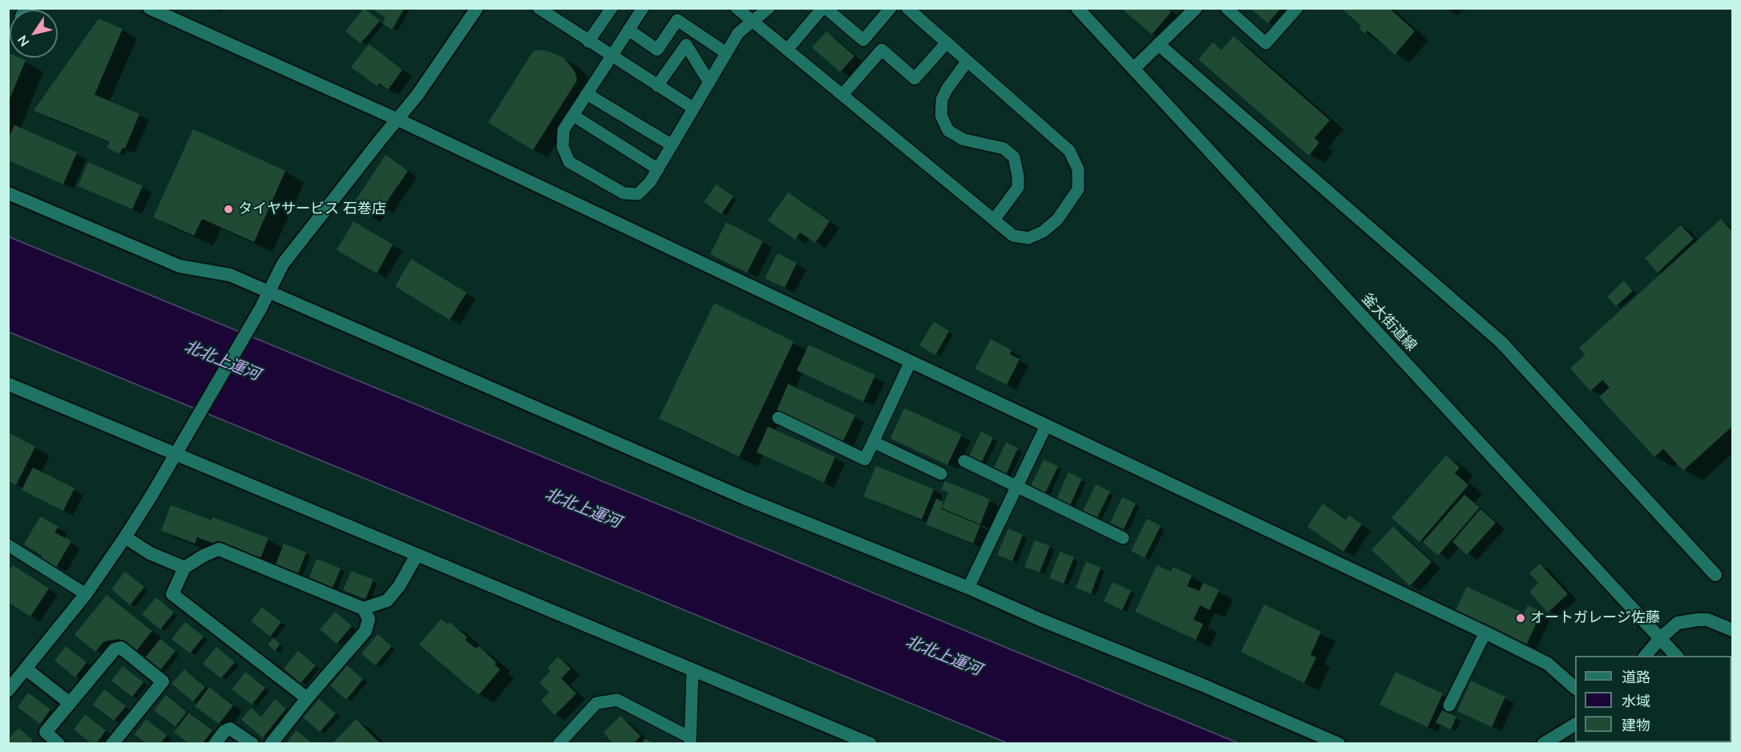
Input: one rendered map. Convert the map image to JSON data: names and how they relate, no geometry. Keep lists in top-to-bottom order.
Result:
{
  "streets": {
    "street": ["釜大街道線"]
  },
  "water": ["北北上運河"],
  "places": ["タイヤサービス 石巻店", "オートガレージ佐藤"],
  "legend": ["道路", "水域", "建物"],
  "north": "bottom left"
}
